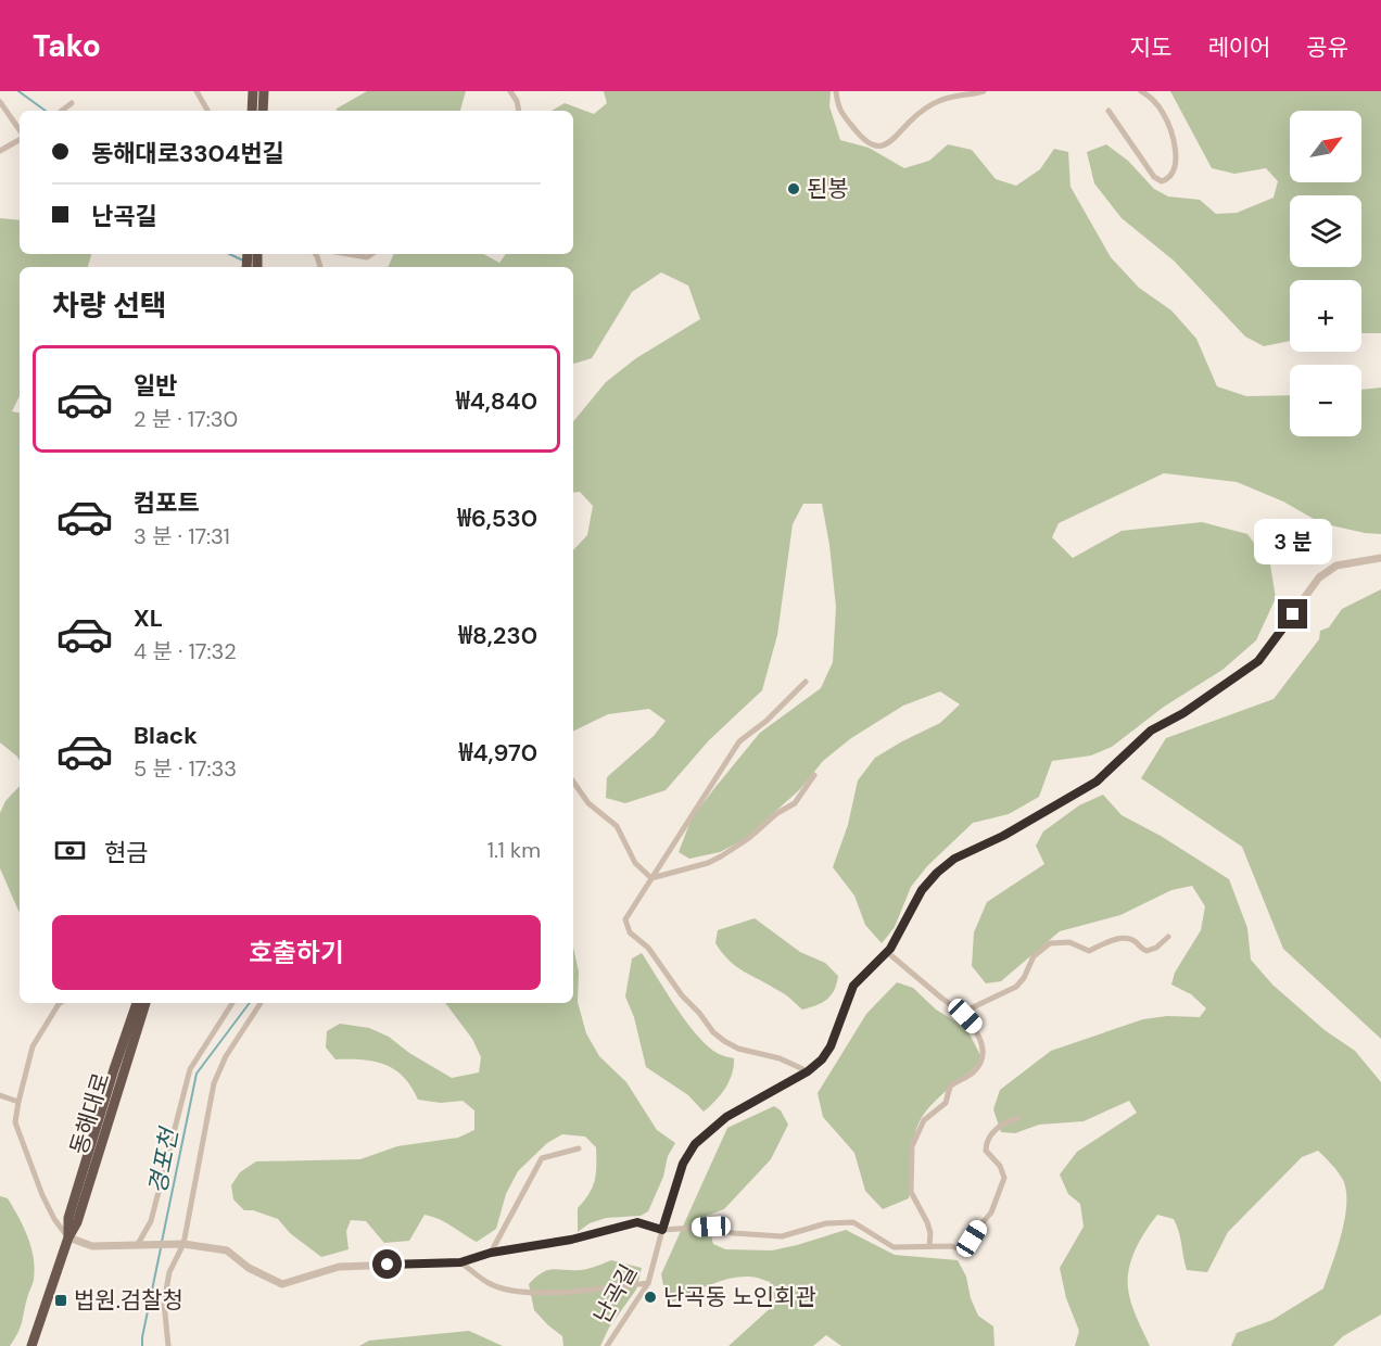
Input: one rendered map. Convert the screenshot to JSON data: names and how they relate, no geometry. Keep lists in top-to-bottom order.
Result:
{
  "streets": {
    "highway": ["동해대로"],
    "street": ["난곡길"]
  },
  "water": ["경포천"],
  "places": {
    "other": ["된봉", "난곡동 노인회관"],
    "transit": ["법원.검찰청"]
  },
  "north": "top right",
  "page": {
    "header": "Tako",
    "nav": ["지도", "레이어", "공유"],
    "map_buttons": ["+", "−"],
    "banner": ["동해대로3304번길", "난곡길"],
    "heading": "차량 선택",
    "list": [
      {
        "name": "일반",
        "note": "2 분 · 17:30",
        "value": "₩4,840"
      },
      {
        "name": "컴포트",
        "note": "3 분 · 17:31",
        "value": "₩6,530"
      },
      {
        "name": "XL",
        "note": "4 분 · 17:32",
        "value": "₩8,230"
      },
      {
        "name": "Black",
        "note": "5 분 · 17:33",
        "value": "₩4,970"
      }
    ],
    "bubble": "3 분",
    "pay": ["현금", "1.1 km"],
    "buttons": "호출하기"
  }
}
